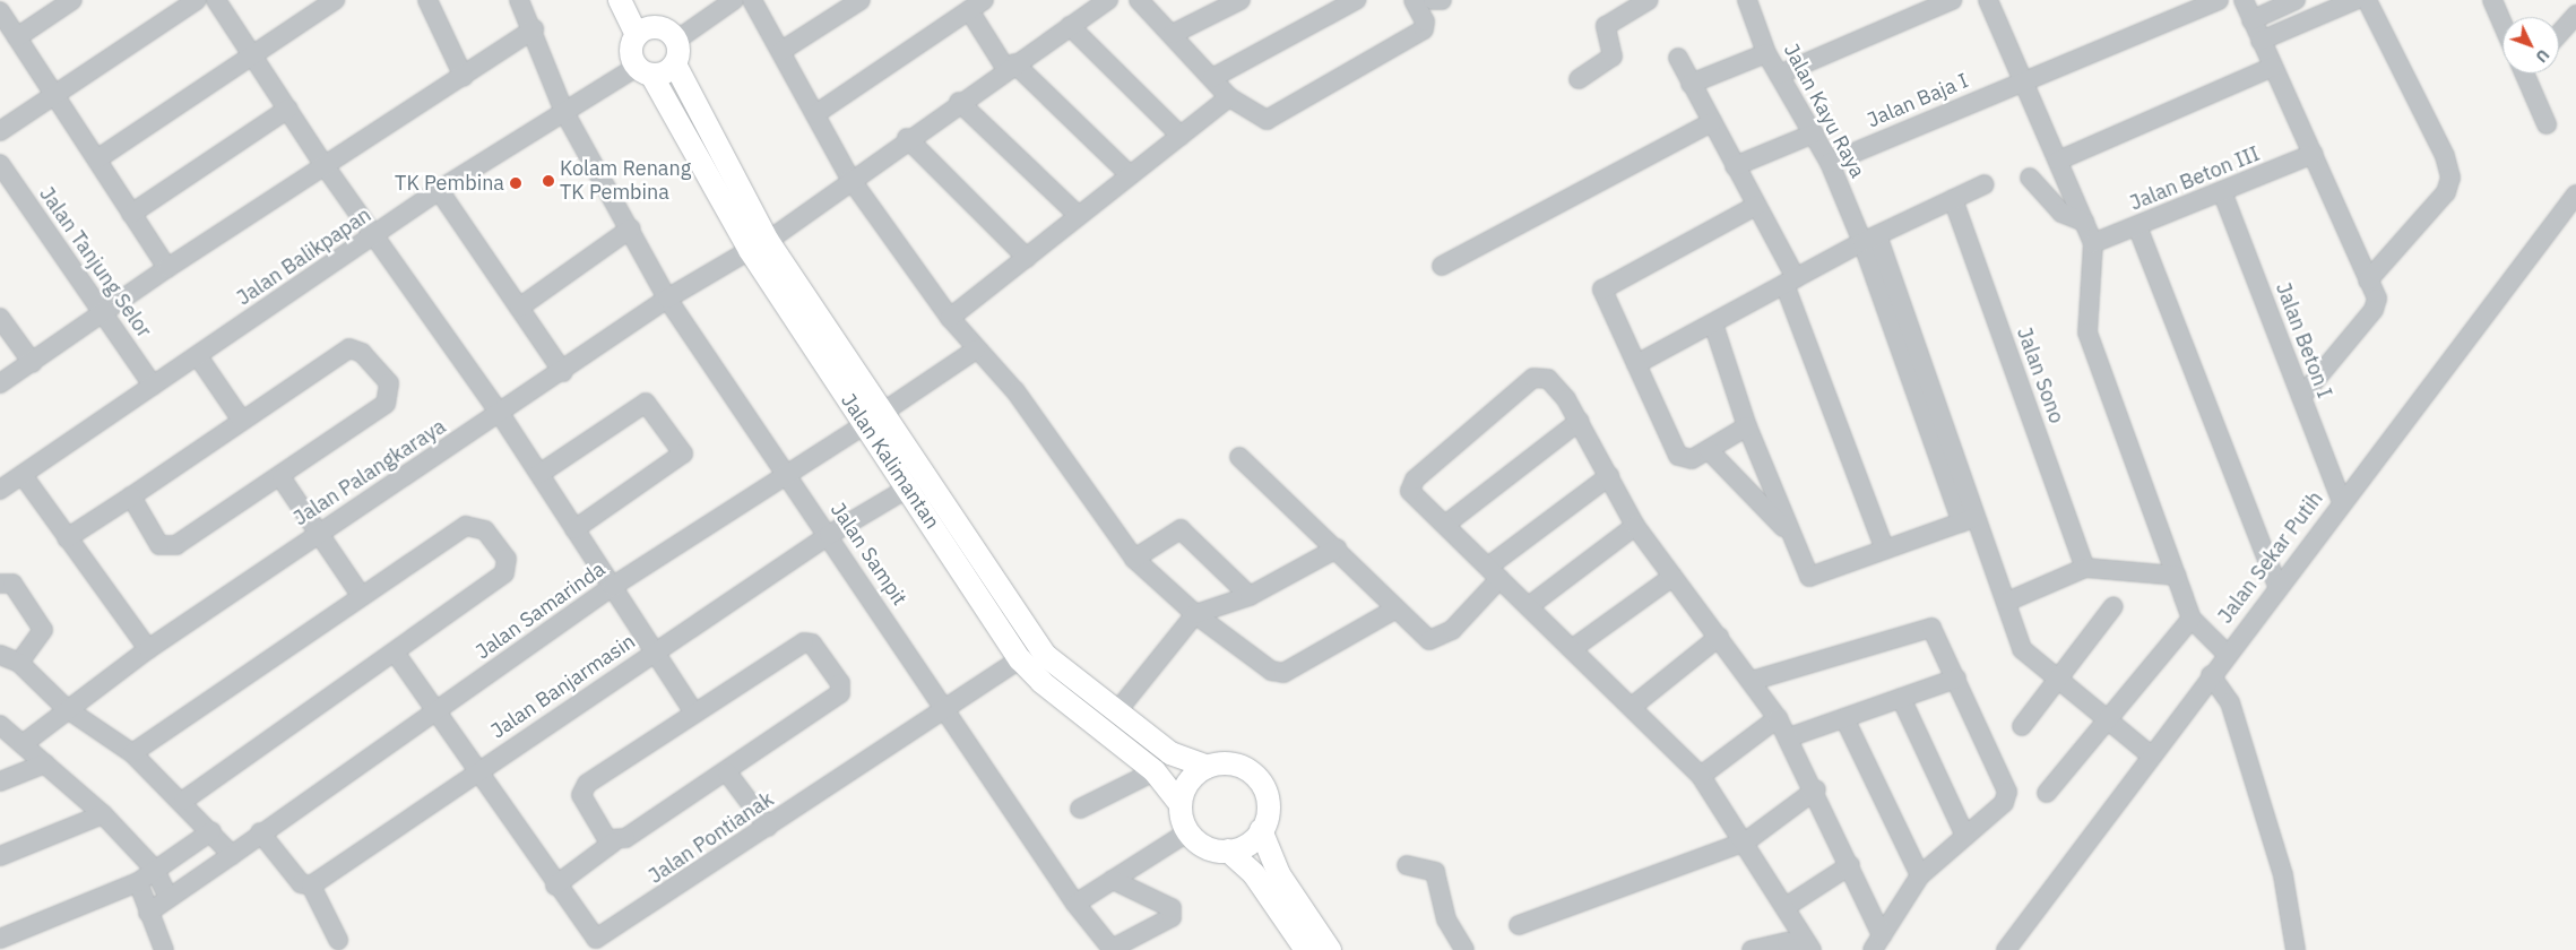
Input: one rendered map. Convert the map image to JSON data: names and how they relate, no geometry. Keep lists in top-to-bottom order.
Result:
{
  "streets": {
    "main road": ["Jalan Kalimantan"],
    "street": [
      "Jalan Baja I",
      "Jalan Kayu Raya",
      "Jalan Beton III",
      "Jalan Balikpapan",
      "Jalan Tanjung Selor",
      "Jalan Beton I",
      "Jalan Sono",
      "Jalan Palangkaraya",
      "Jalan Sampit",
      "Jalan Sekar Putih",
      "Jalan Samarinda",
      "Jalan Banjarmasin",
      "Jalan Pontianak"
    ]
  },
  "crossings": [
    ["Jalan Baja I", "Jalan Kayu Raya"],
    ["Jalan Kayu Raya", "Jalan Sekar Putih"],
    ["Jalan Beton III", "Jalan Beton I"],
    ["Jalan Balikpapan", "Jalan Tanjung Selor"],
    ["Jalan Balikpapan", "Jalan Kalimantan"],
    ["Jalan Balikpapan", "Jalan Sampit"],
    ["Jalan Beton I", "Jalan Sekar Putih"],
    ["Jalan Kalimantan", "Jalan Palangkaraya"],
    ["Jalan Kalimantan", "Jalan Samarinda"],
    ["Jalan Kalimantan", "Jalan Banjarmasin"],
    ["Jalan Kalimantan", "Jalan Pontianak"],
    ["Jalan Palangkaraya", "Jalan Sampit"],
    ["Jalan Sampit", "Jalan Samarinda"],
    ["Jalan Sampit", "Jalan Banjarmasin"],
    ["Jalan Sampit", "Jalan Pontianak"],
    ["Jalan Samarinda", "Jalan Pontianak"],
    ["Jalan Banjarmasin", "Jalan Pontianak"]
  ],
  "places": ["Kolam Renang TK Pembina", "TK Pembina"],
  "north": "bottom right"
}
